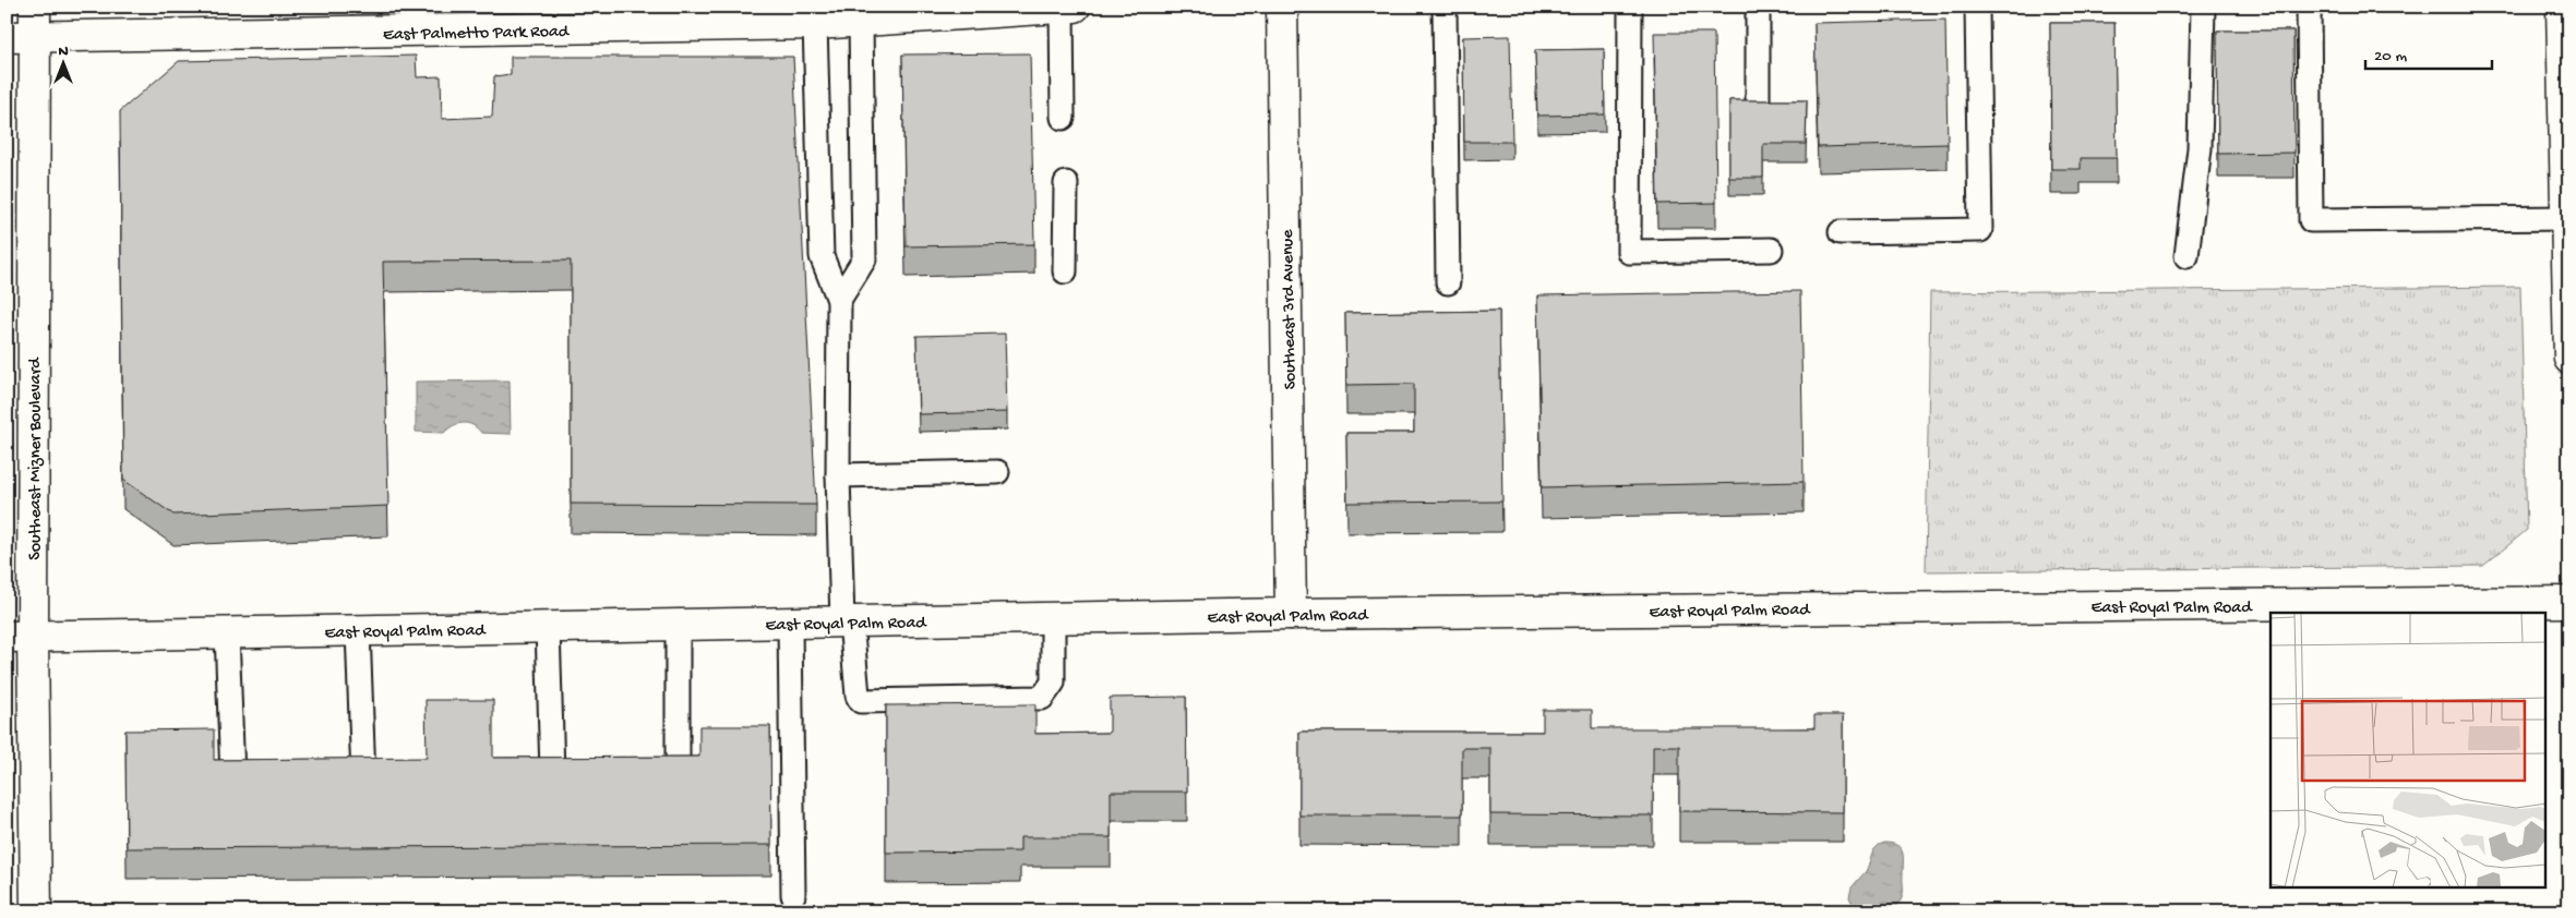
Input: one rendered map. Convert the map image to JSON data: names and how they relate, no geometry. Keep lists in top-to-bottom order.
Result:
{
  "streets": {
    "street": [
      "East Palmetto Park Road",
      "Southeast 3rd Avenue",
      "Southeast Mizner Boulevard",
      "East Royal Palm Road"
    ]
  },
  "crossings": [
    ["East Palmetto Park Road", "Southeast Mizner Boulevard"],
    ["Southeast 3rd Avenue", "East Royal Palm Road"],
    ["Southeast Mizner Boulevard", "East Royal Palm Road"]
  ],
  "scale_bar": "20 m",
  "north": "top"
}
